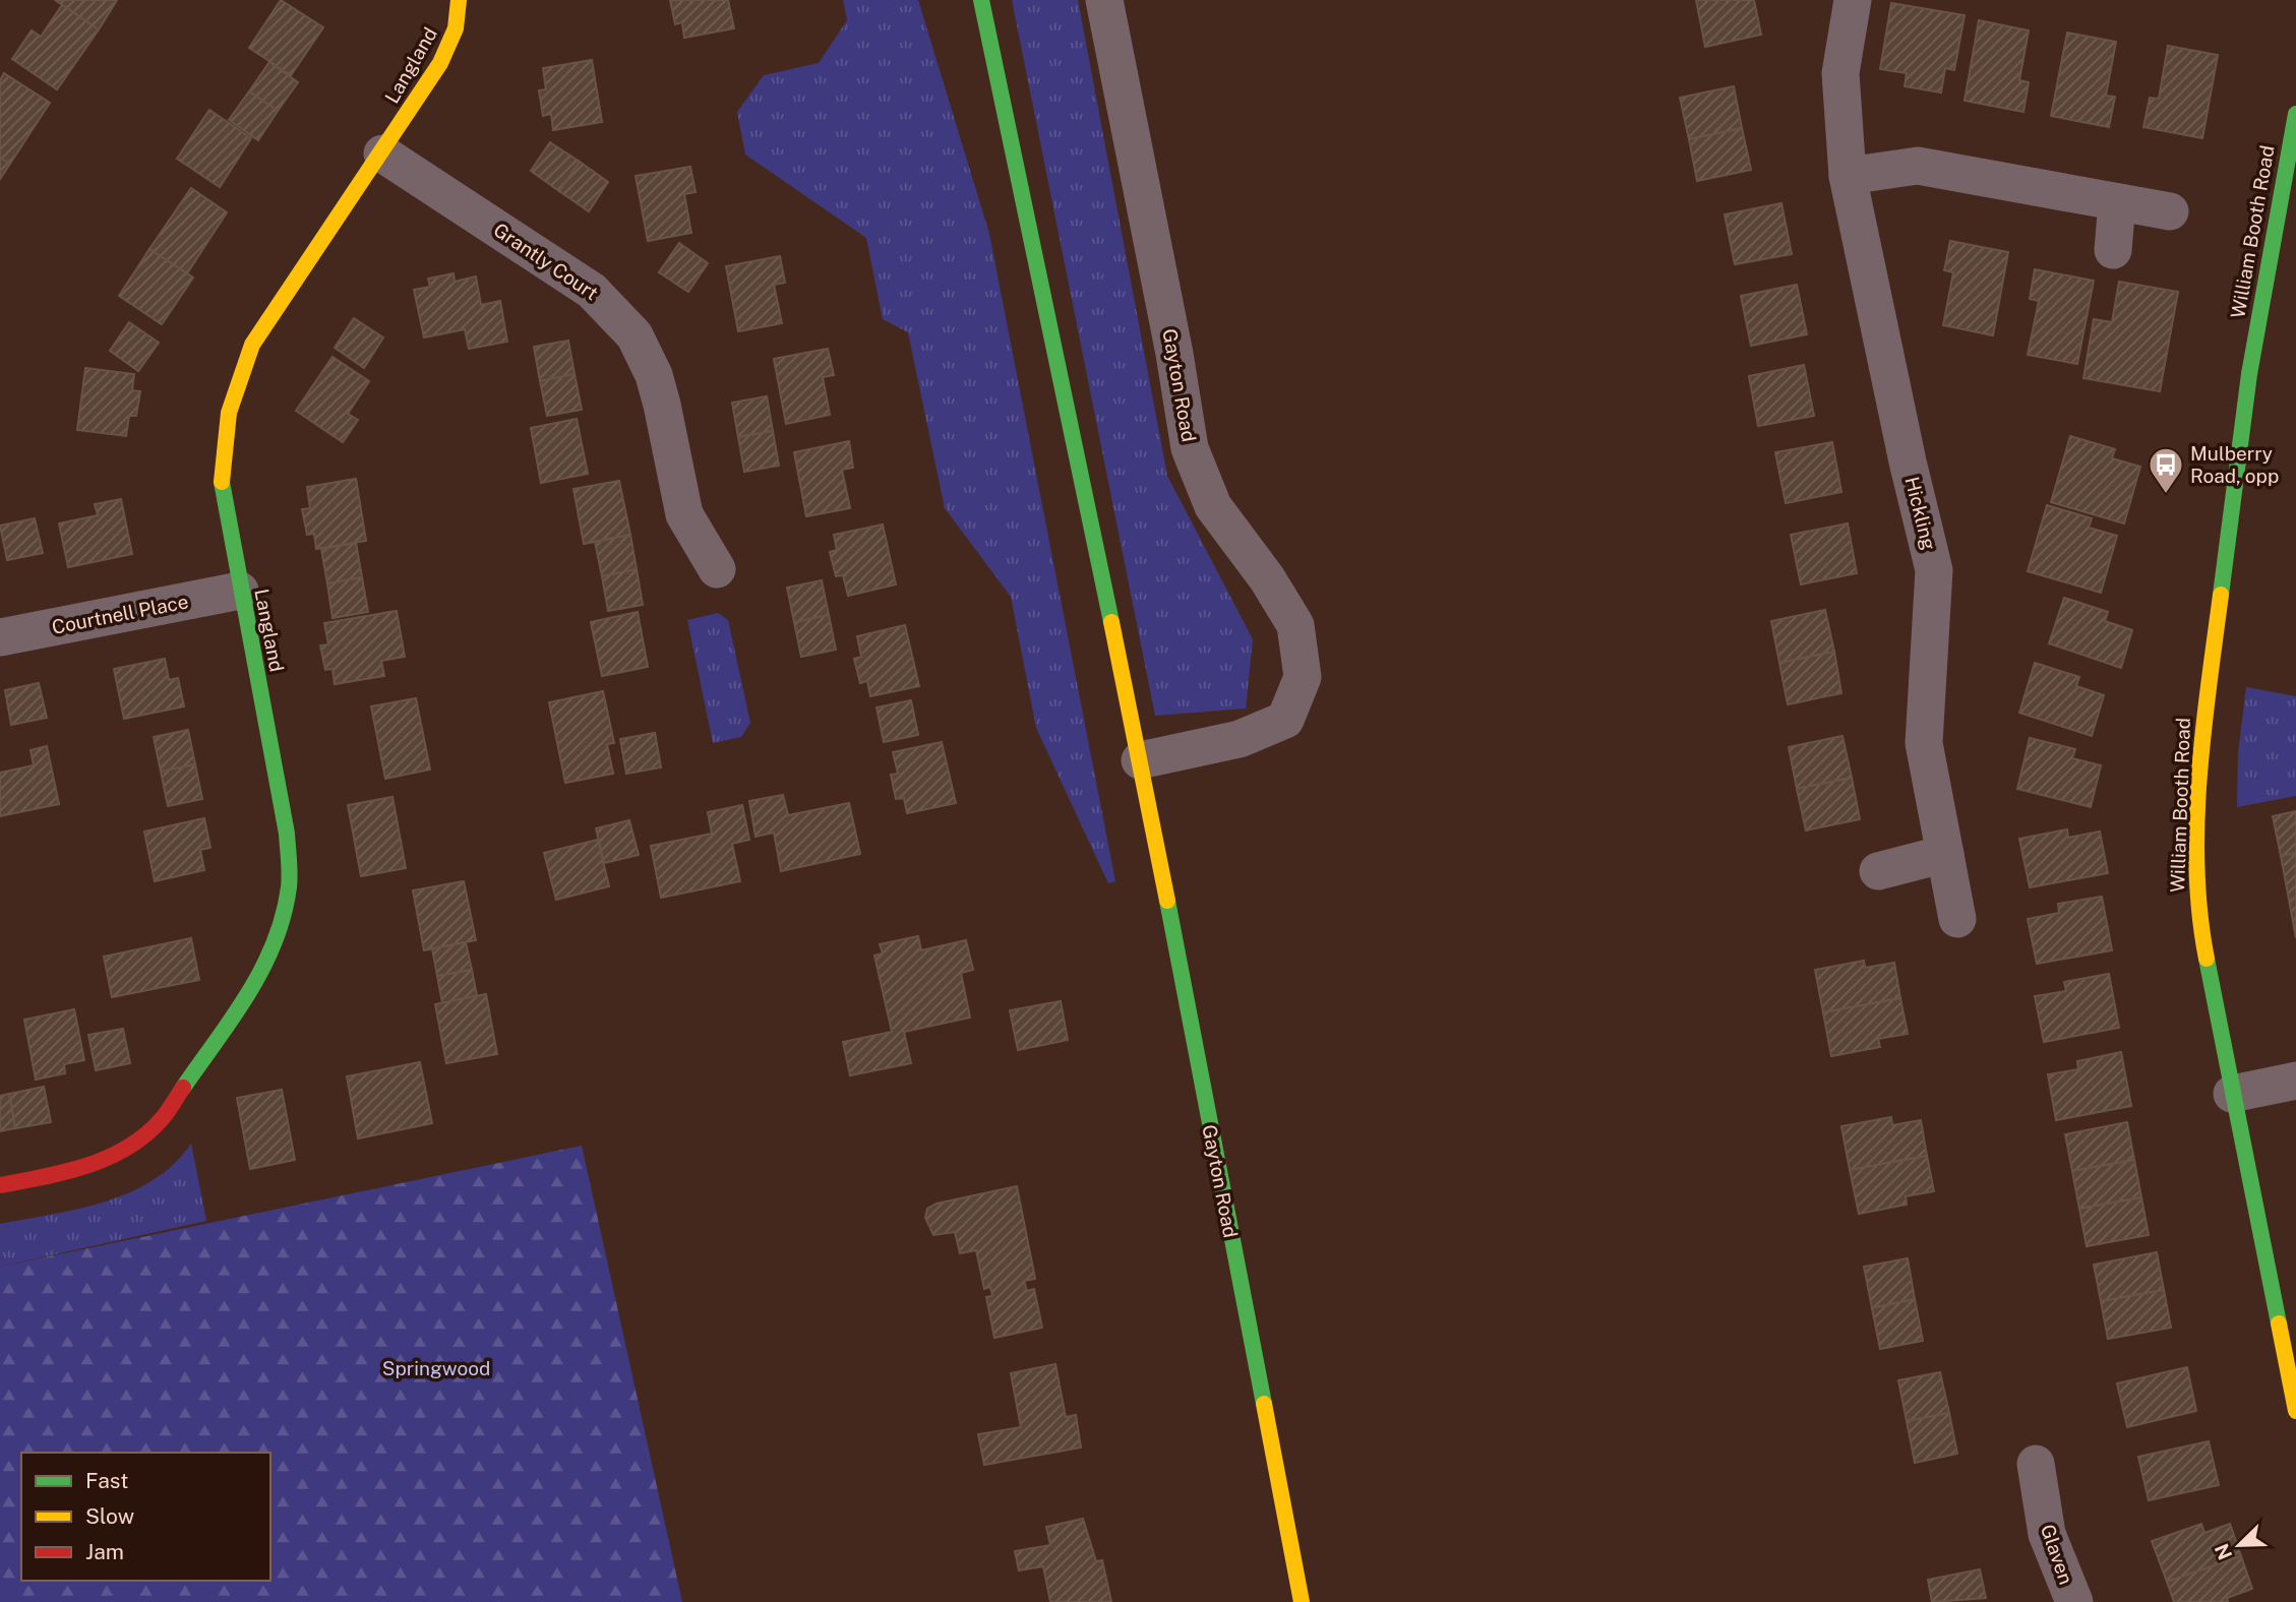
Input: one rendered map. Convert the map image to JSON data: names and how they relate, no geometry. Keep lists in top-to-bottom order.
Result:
{
  "streets": {
    "street": [
      "Langland",
      "William Booth Road",
      "Grantly Court",
      "Gayton Road",
      "Hickling",
      "Courtnell Place",
      "Glaven"
    ]
  },
  "crossings": [
    ["Langland", "Grantly Court"],
    ["Langland", "Courtnell Place"]
  ],
  "parks": ["Springwood"],
  "places": {
    "bus stop": ["Mulberry Road, opp"]
  },
  "legend": ["Fast", "Slow", "Jam"],
  "north": "bottom left"
}
